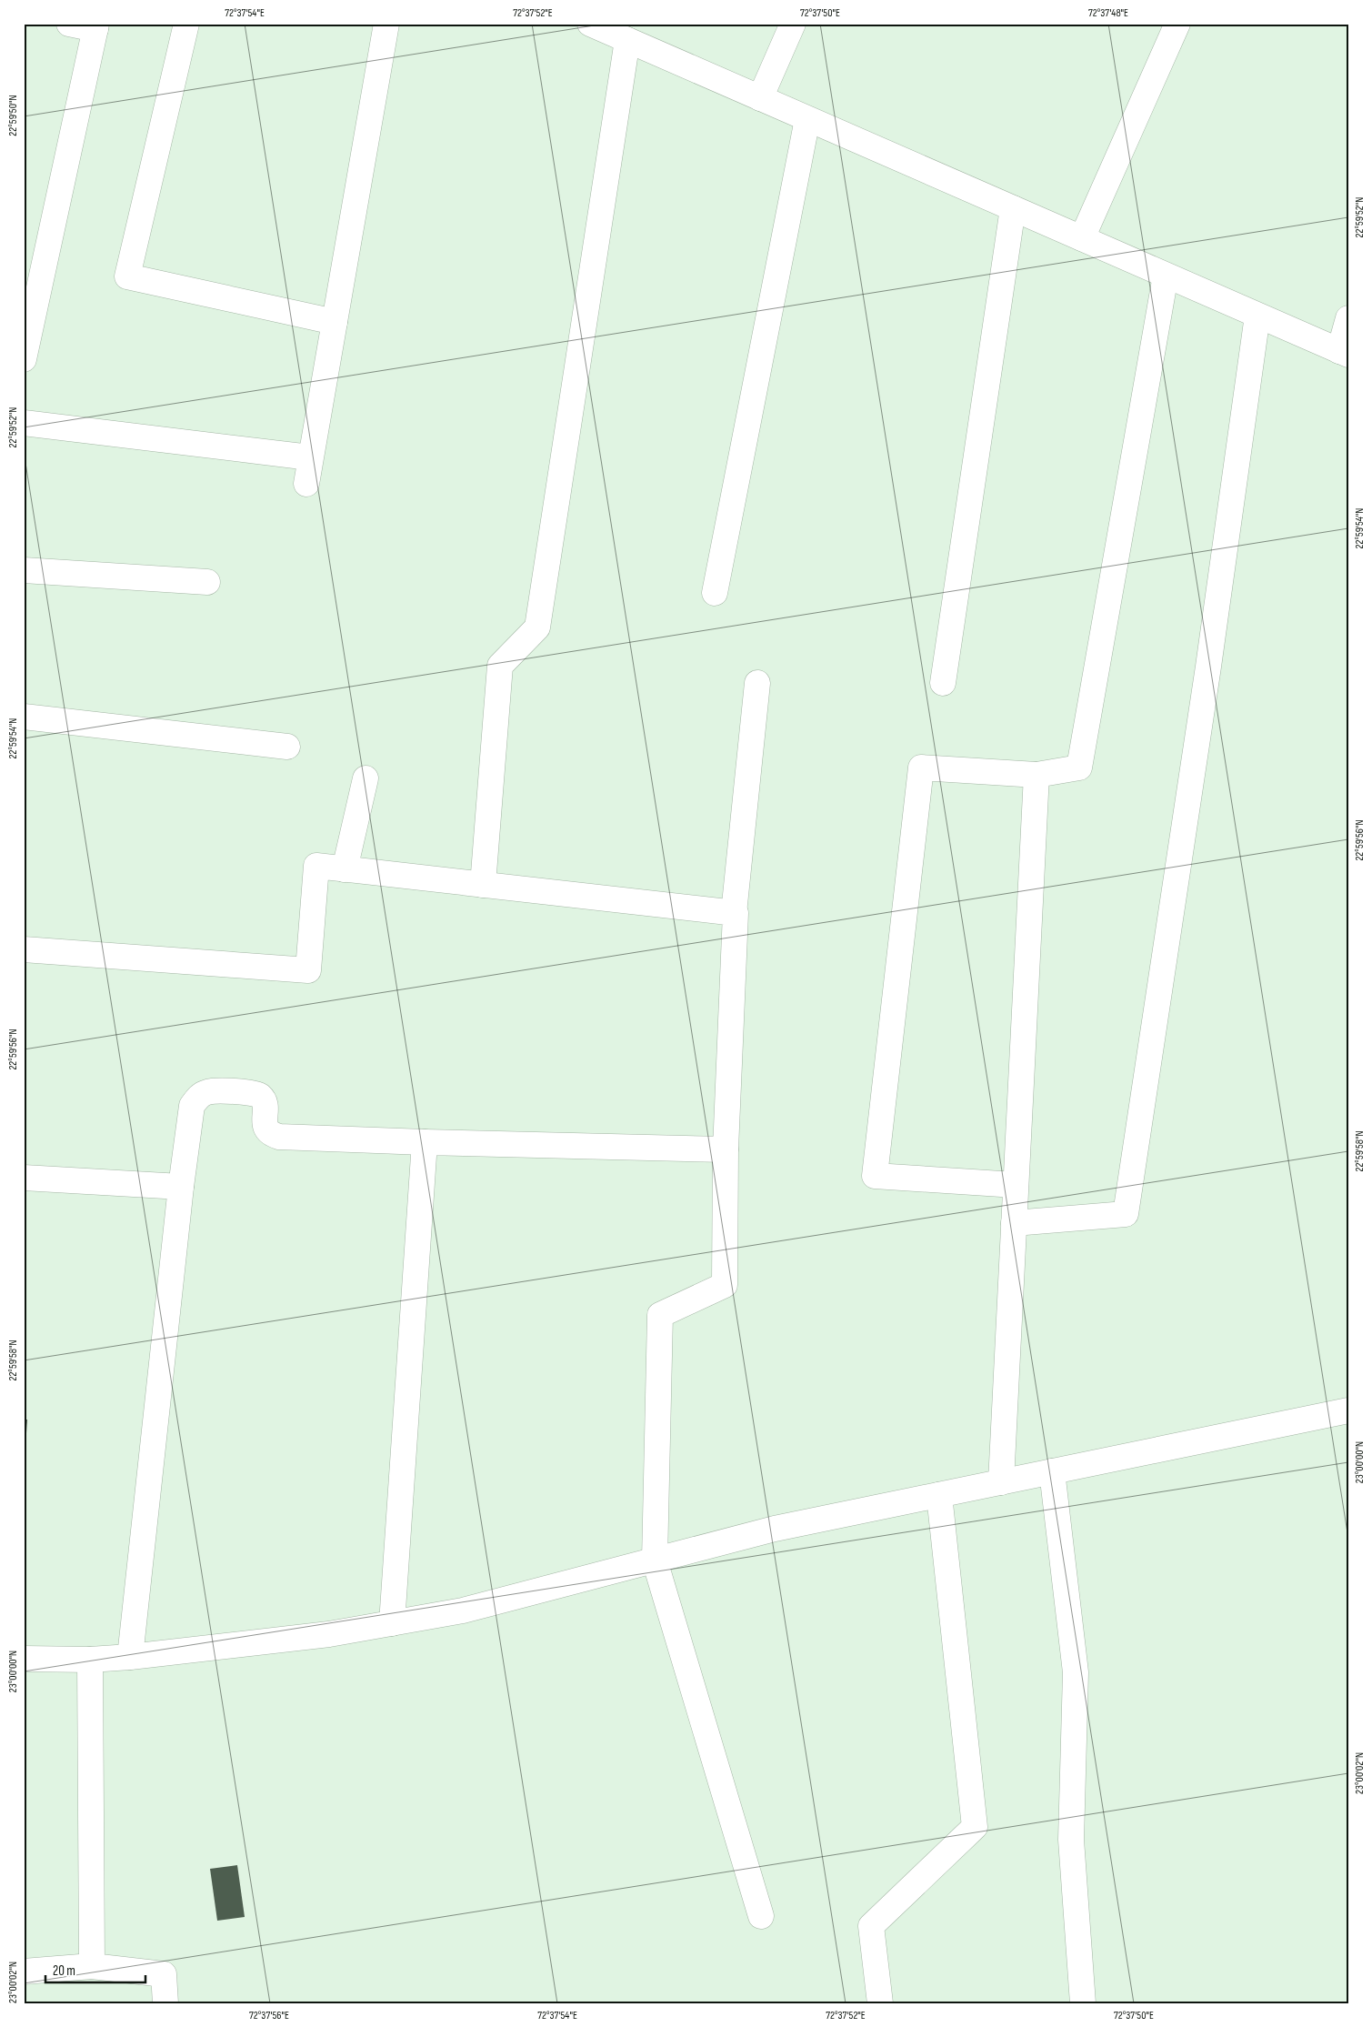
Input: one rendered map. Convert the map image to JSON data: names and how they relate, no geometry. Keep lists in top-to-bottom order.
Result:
{
  "scale_bar": "20 m",
  "coordinates": [
    "72°37'54\"E",
    "72°37'52\"E",
    "72°37'50\"E",
    "72°37'48\"E",
    "22°59'50\"N",
    "22°59'52\"N",
    "22°59'54\"N",
    "22°59'56\"N",
    "22°59'58\"N",
    "23°00'00\"N",
    "23°00'02\"N",
    "72°37'56\"E"
  ]
}
